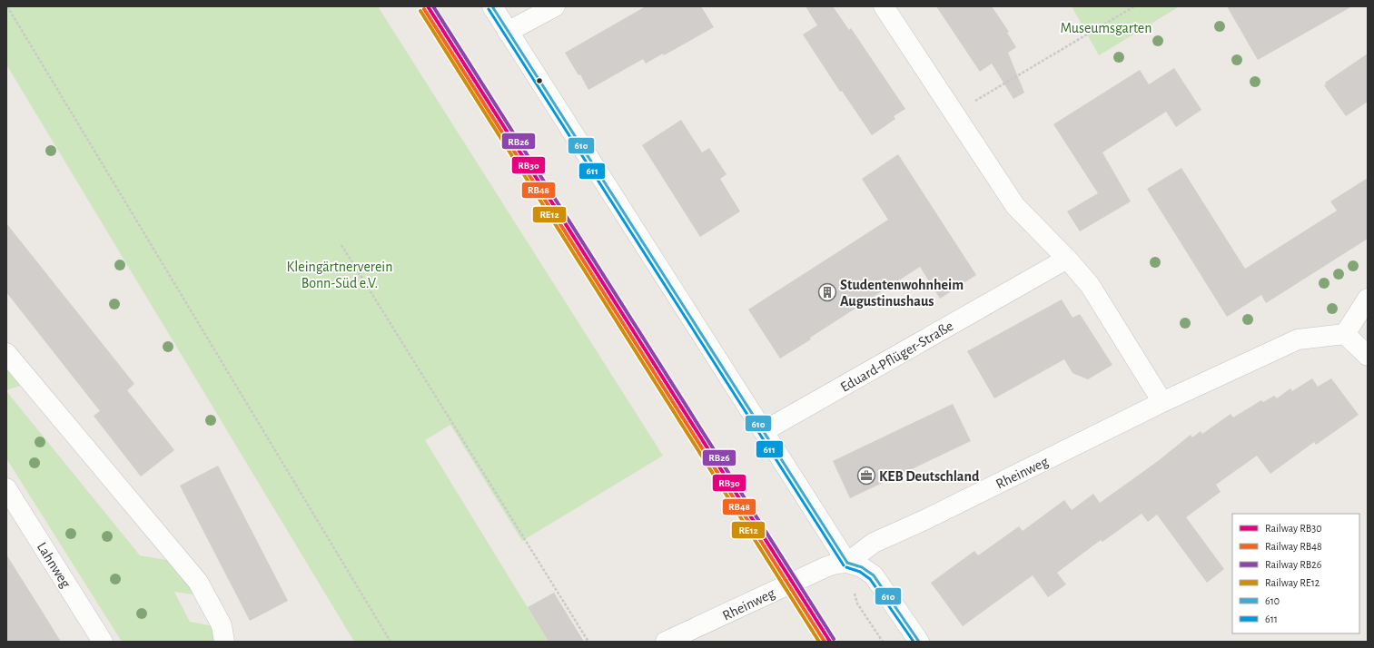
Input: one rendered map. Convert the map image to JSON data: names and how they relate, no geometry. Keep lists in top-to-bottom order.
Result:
{
  "streets": {
    "street": ["Eduard-Pflüger-Straße", "Rheinweg", "Lahnweg"]
  },
  "parks": ["Museumsgarten", "Kleingärtnerverein Bonn-Süd e.V."],
  "places": {
    "building": ["Studentenwohnheim Augustinushaus"],
    "office": ["KEB Deutschland"]
  },
  "lines": [
    "rail line RB30",
    "rail line RB26",
    "transit line 610",
    "rail line RB48",
    "transit line 611",
    "rail line RE12"
  ],
  "legend": [
    "Railway RB30",
    "Railway RB48",
    "Railway RB26",
    "Railway RE12",
    "610",
    "611"
  ]
}
